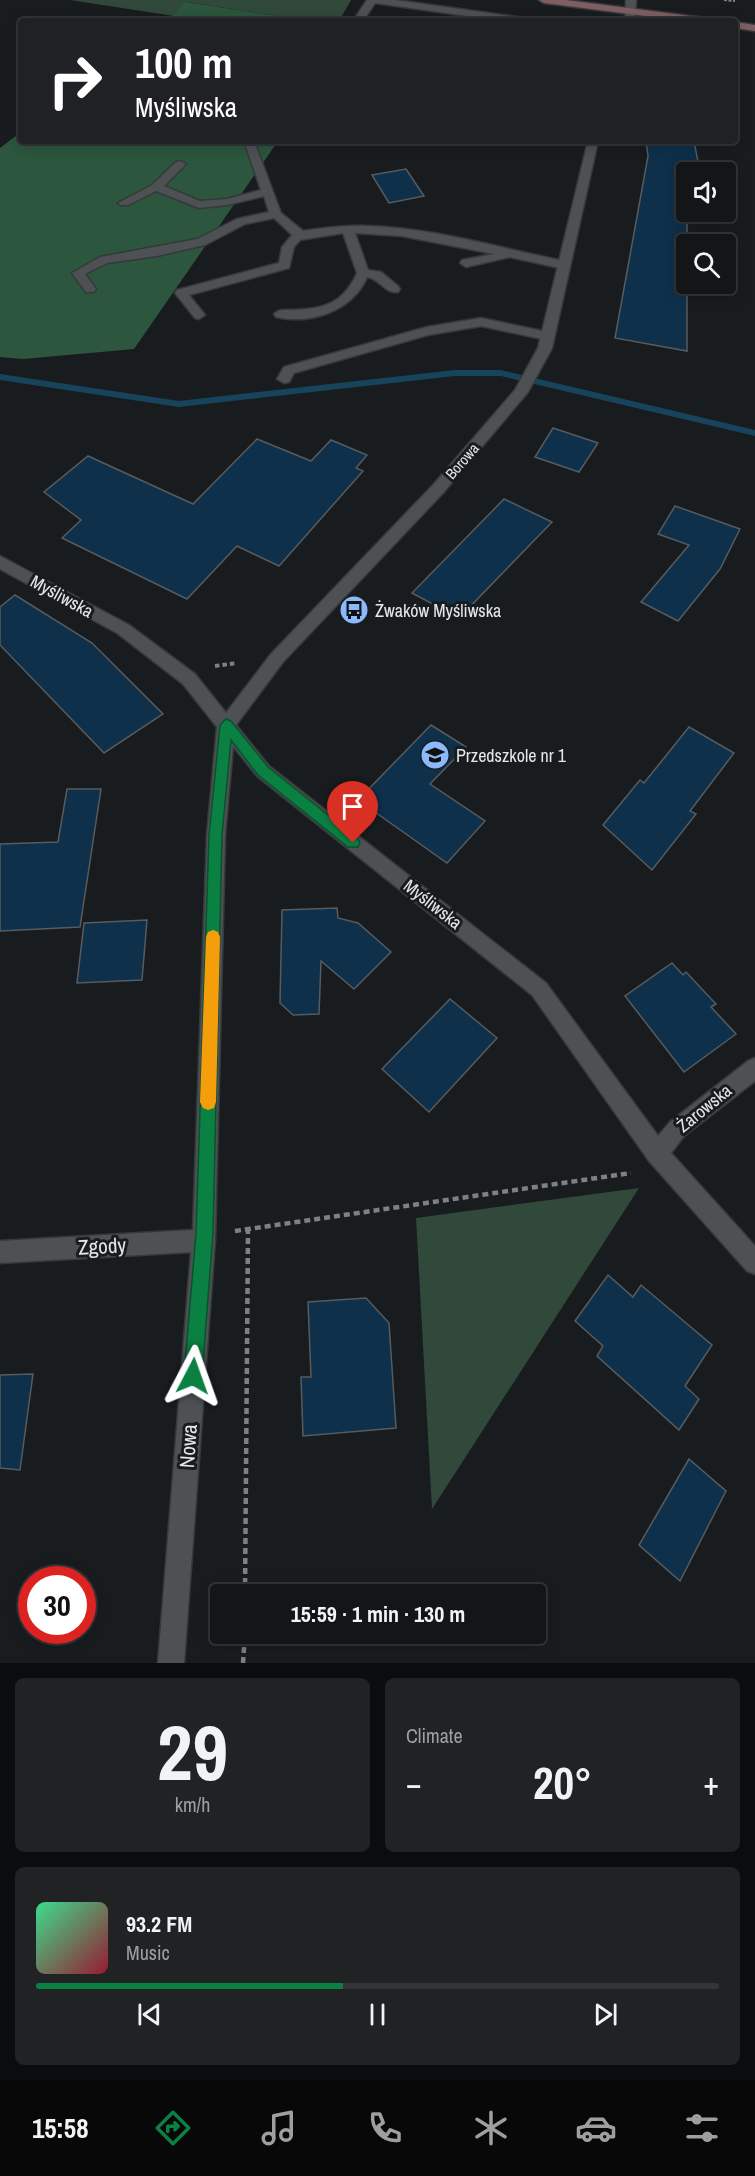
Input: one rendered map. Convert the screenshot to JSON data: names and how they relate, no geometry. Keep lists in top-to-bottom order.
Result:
{
  "streets": {
    "street": [
      "Borowa",
      "Myśliwska",
      "Żarowska",
      "Zgody",
      "Nowa"
    ]
  },
  "crossings": [
    ["Borowa", "Myśliwska"],
    ["Borowa", "Nowa"],
    ["Myśliwska", "Żarowska"],
    ["Myśliwska", "Nowa"],
    ["Zgody", "Nowa"]
  ],
  "places": {
    "bus stop": ["Żwaków Myśliwska"],
    "school or university": ["Przedszkole nr 1"]
  },
  "page": {
    "turn": ["100 m", "Myśliwska"],
    "limit": "30",
    "trip": "15:59 · 1 min · 130 m",
    "tile": [
      ["29", "km/h"],
      "Climate"
    ],
    "heat": ["−", "20°", "+"],
    "song": ["93.2 FM", "Music"],
    "tabs": "15:58"
  }
}
